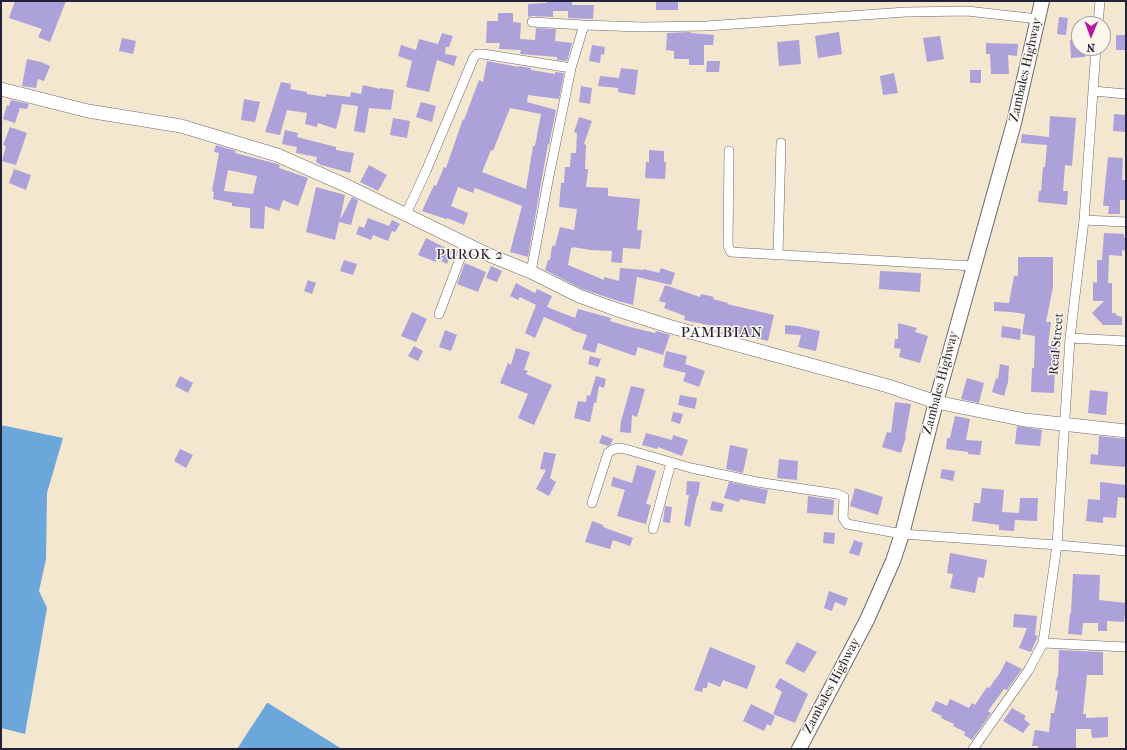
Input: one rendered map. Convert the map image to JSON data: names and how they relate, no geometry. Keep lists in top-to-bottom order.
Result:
{
  "streets": {
    "main road": ["Zambales Highway"],
    "street": ["Real Street"]
  },
  "districts": ["PUROK 2", "PAMIBIAN"],
  "north": "bottom"
}
